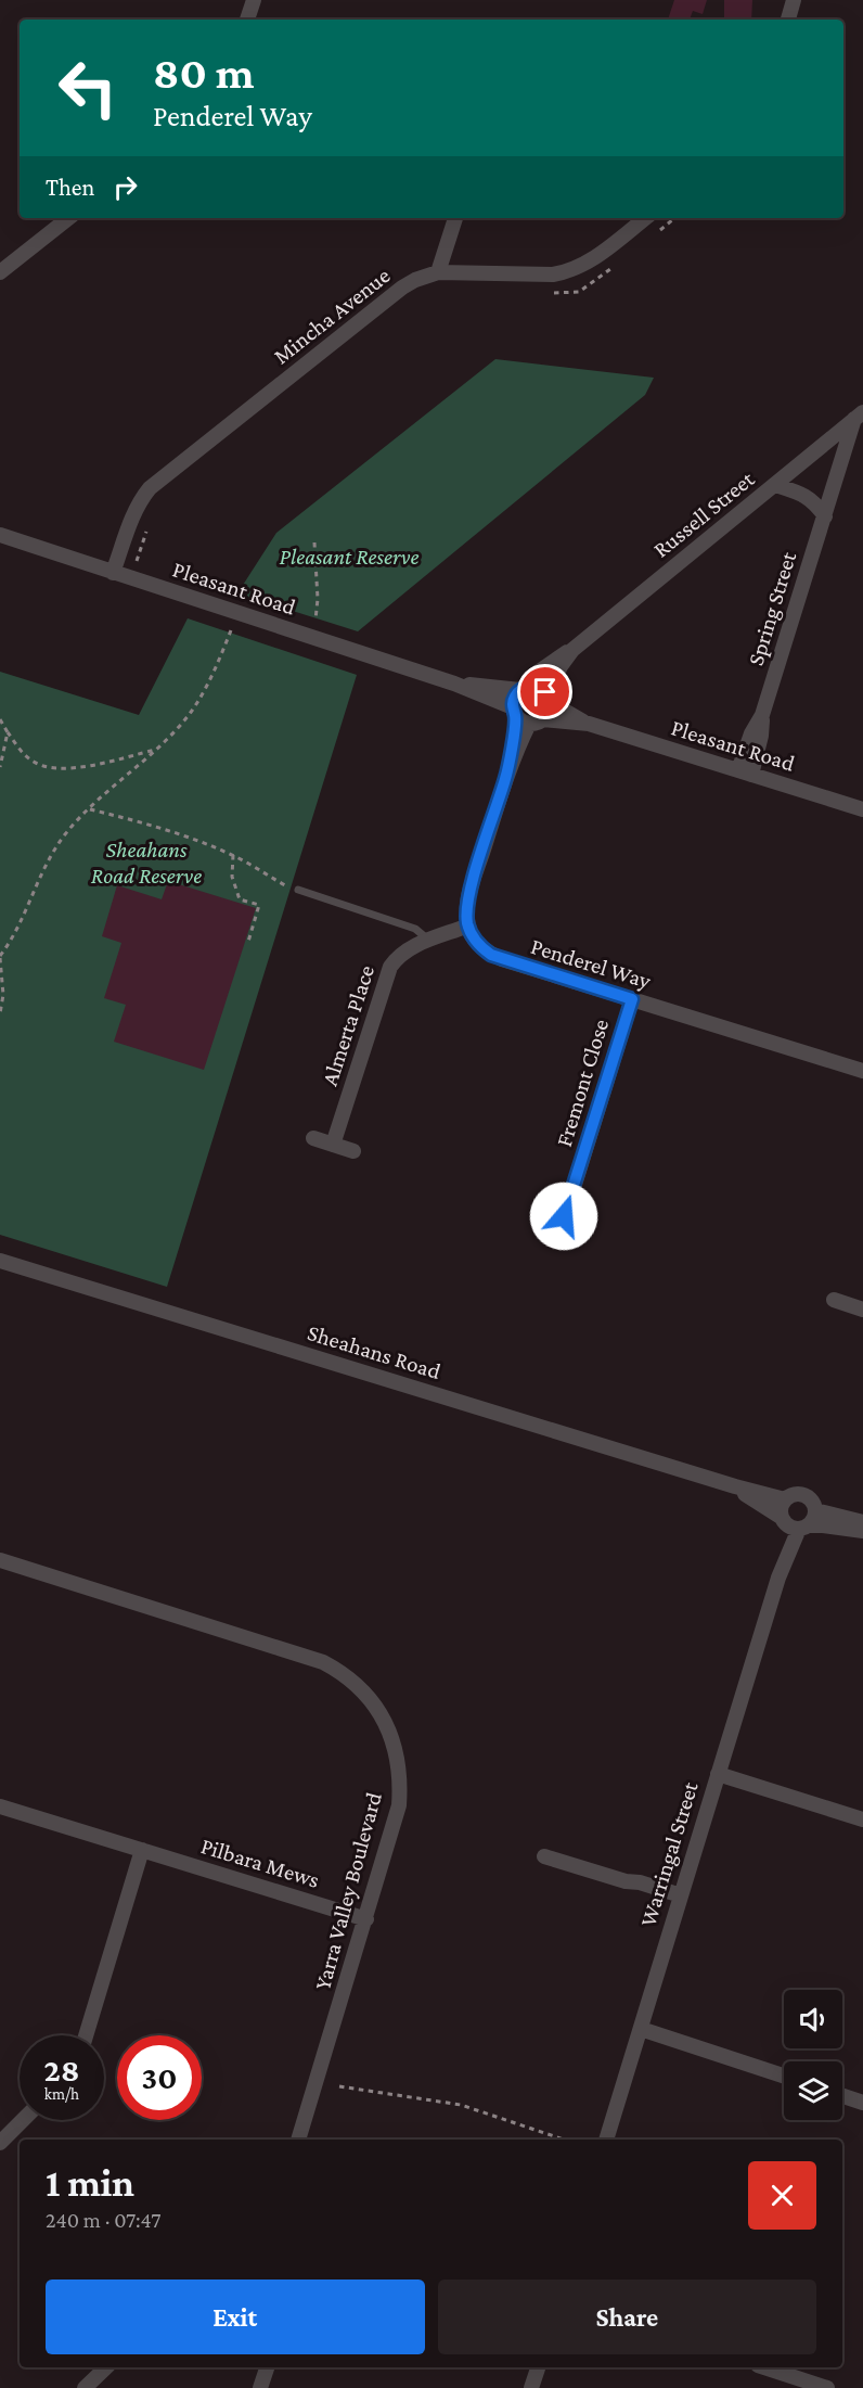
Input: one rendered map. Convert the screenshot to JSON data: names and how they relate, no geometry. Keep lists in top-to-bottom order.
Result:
{
  "streets": {
    "street": [
      "Mincha Avenue",
      "Russell Street",
      "Pleasant Road",
      "Spring Street",
      "Penderel Way",
      "Almerta Place",
      "Fremont Close",
      "Sheahans Road",
      "Warringal Street",
      "Pilbara Mews",
      "Yarra Valley Boulevard"
    ]
  },
  "crossings": [
    ["Mincha Avenue", "Pleasant Road"],
    ["Russell Street", "Pleasant Road"],
    ["Russell Street", "Spring Street"],
    ["Pleasant Road", "Spring Street"],
    ["Penderel Way", "Almerta Place"],
    ["Penderel Way", "Fremont Close"],
    ["Sheahans Road", "Warringal Street"],
    ["Pilbara Mews", "Yarra Valley Boulevard"]
  ],
  "parks": ["Pleasant Reserve", "Sheahans Road Reserve"],
  "page": {
    "turn": ["80 m", "Penderel Way"],
    "then": "Then",
    "speed": "28 km/h",
    "limit": "30",
    "heading": ["1 min", "240 m · 07:47"],
    "buttons": ["Exit", "Share"]
  }
}
